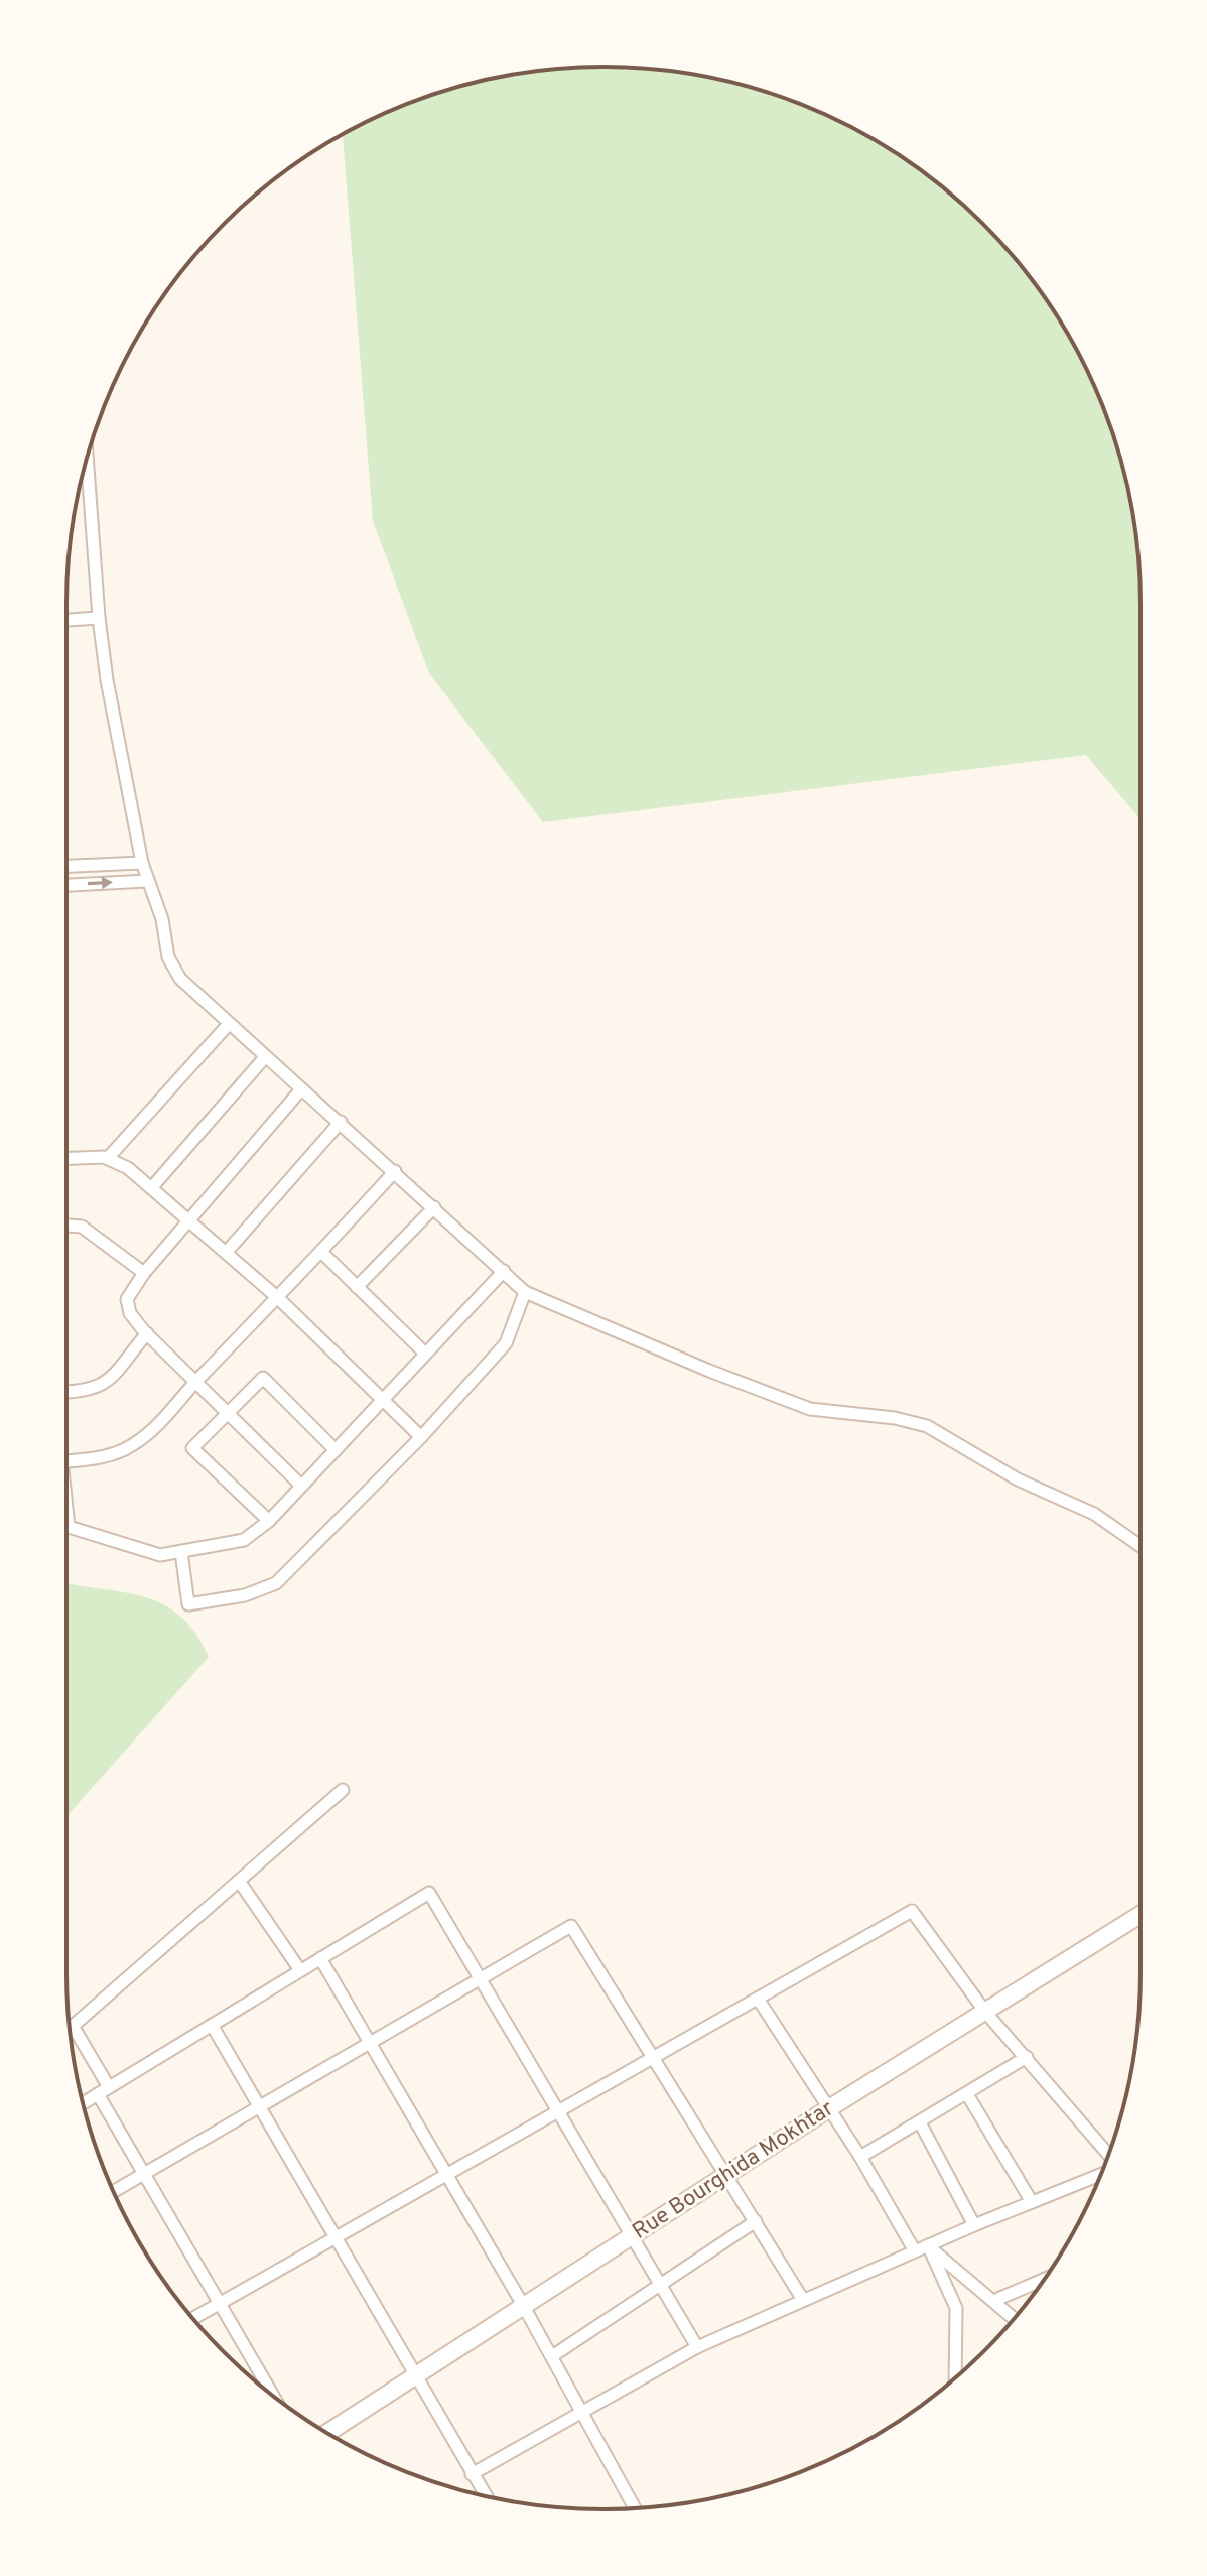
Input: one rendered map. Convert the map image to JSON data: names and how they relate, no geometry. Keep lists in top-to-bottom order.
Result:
{
  "streets": {
    "main road": ["Rue Bourghida Mokhtar"]
  }
}
